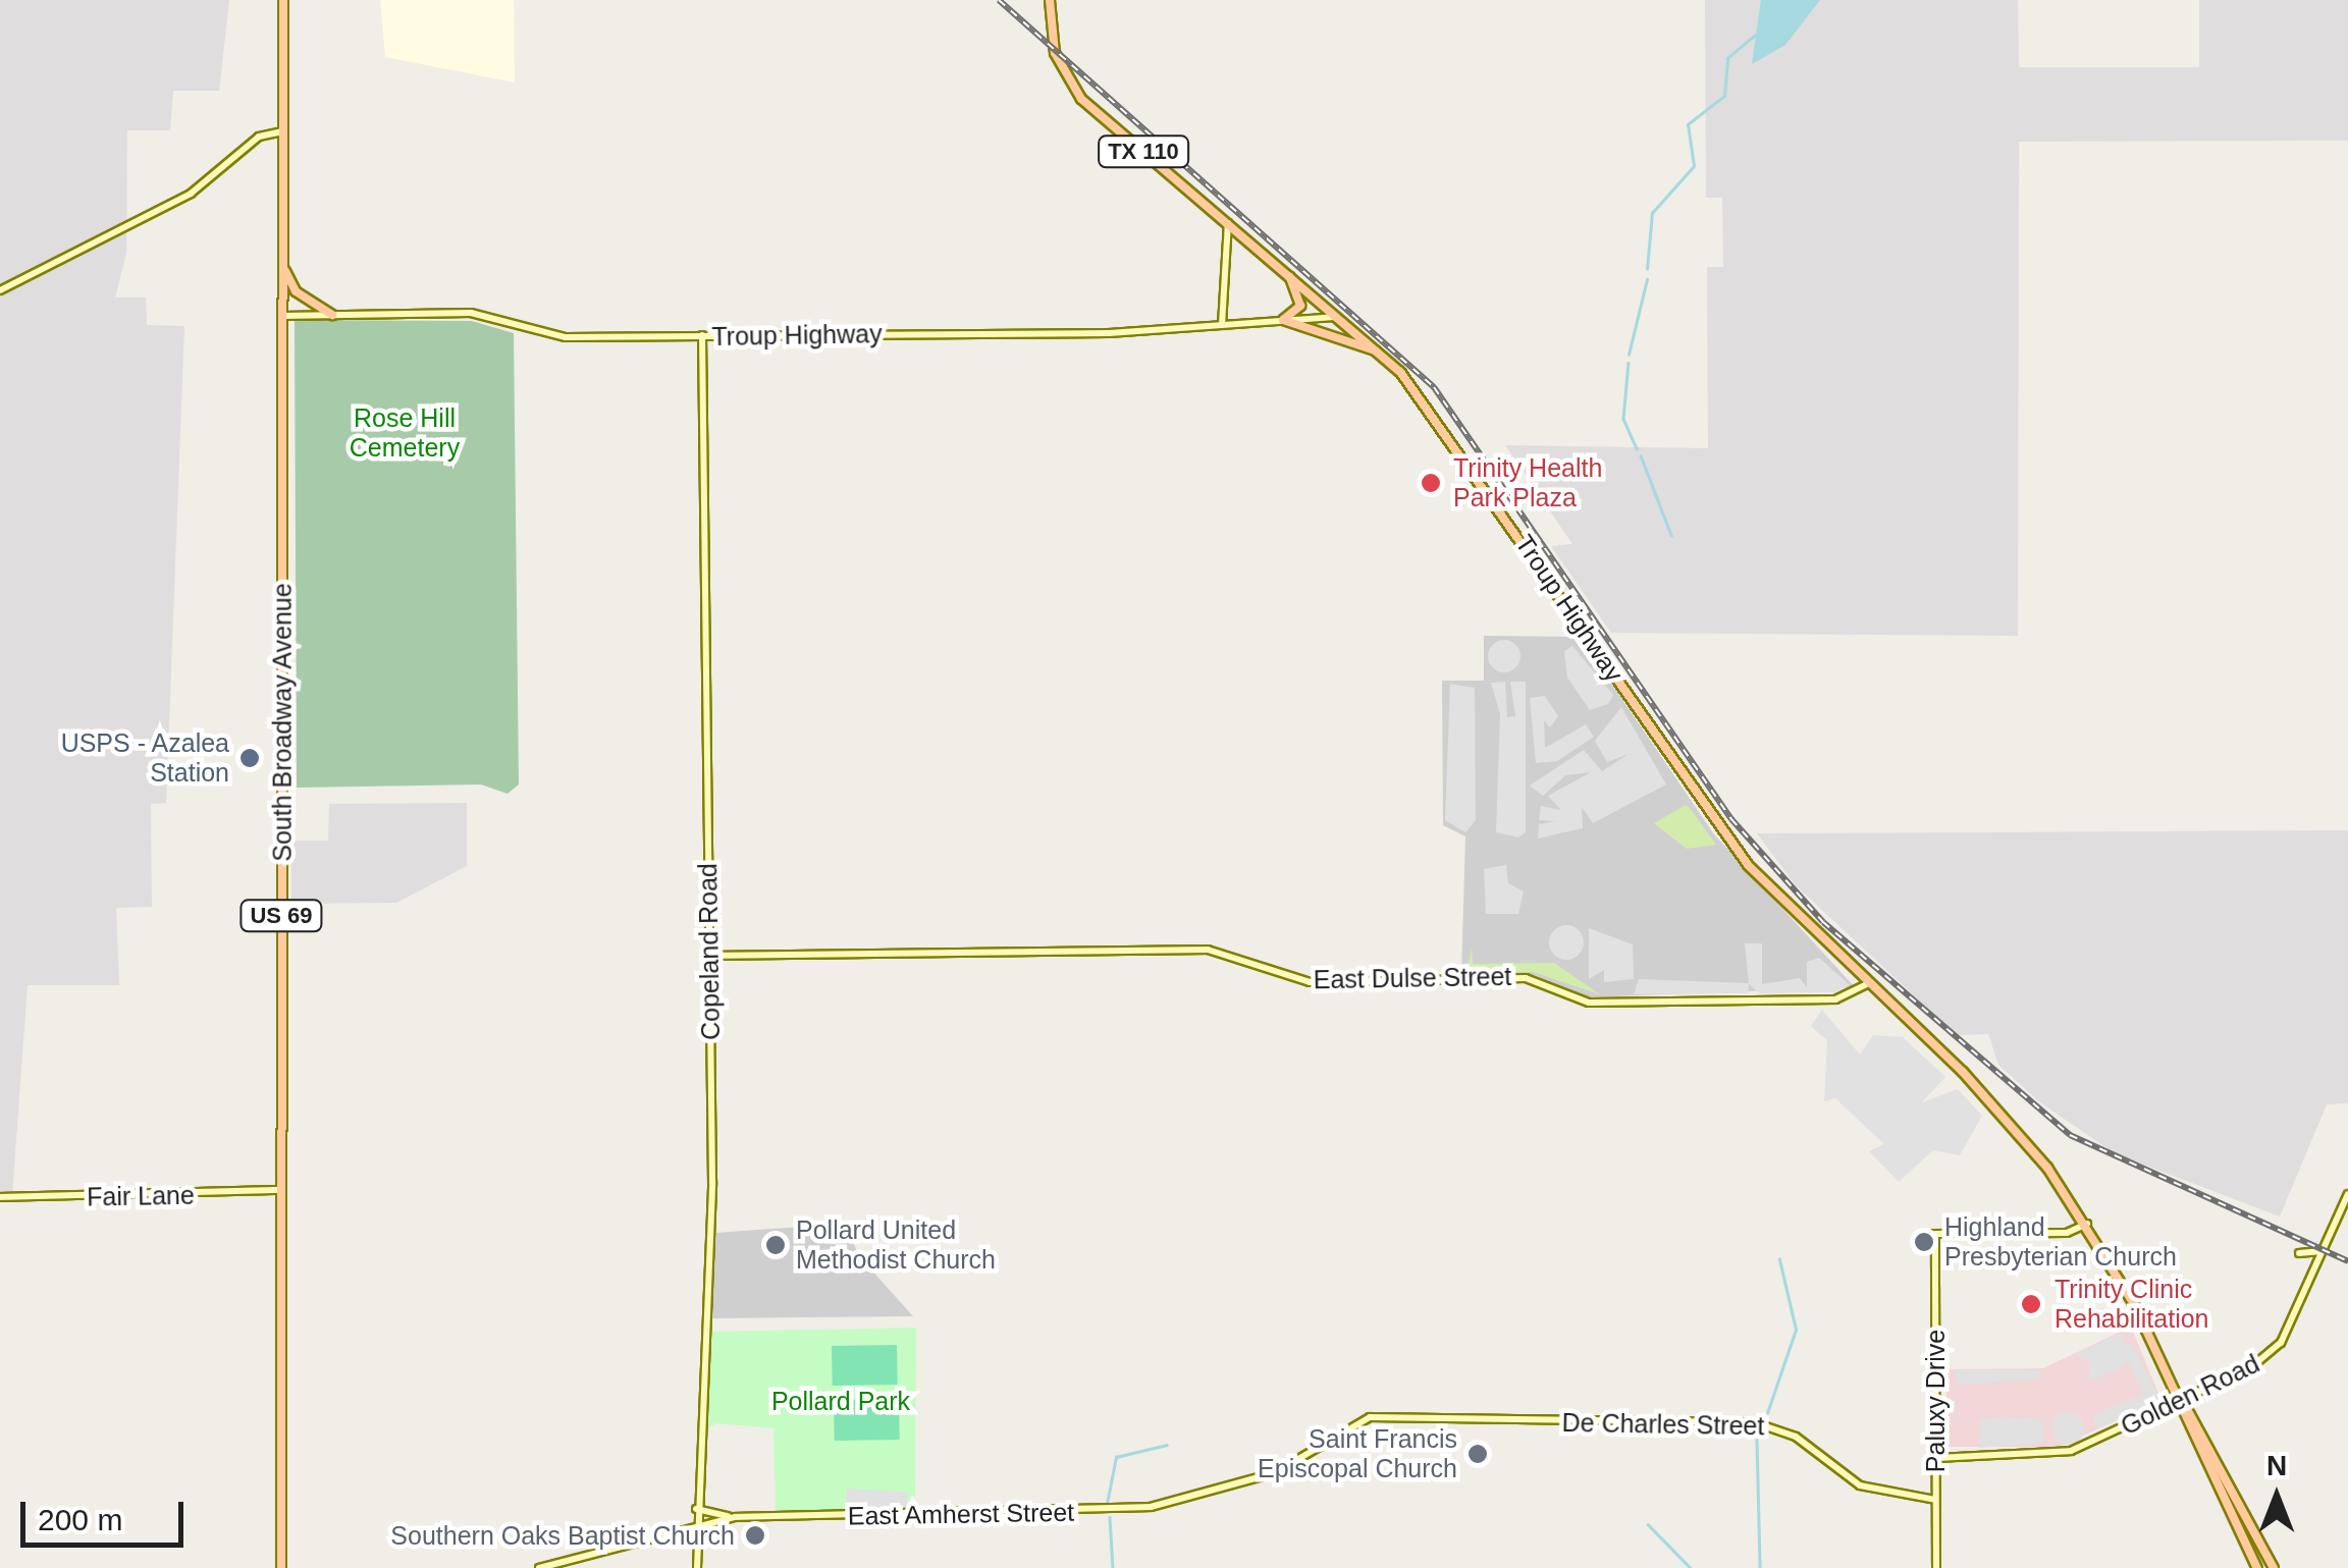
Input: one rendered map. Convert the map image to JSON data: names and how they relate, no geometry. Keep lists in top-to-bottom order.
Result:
{
  "streets": {
    "main road": [
      "TX 110",
      "Troup Highway",
      "South Broadway Avenue",
      "US 69"
    ],
    "street": [
      "Copeland Road",
      "East Dulse Street",
      "Fair Lane",
      "Golden Road",
      "Paluxy Drive",
      "De Charles Street",
      "East Amherst Street"
    ]
  },
  "crossings": [
    ["TX 110", "Troup Highway"],
    ["Troup Highway", "South Broadway Avenue"],
    ["Troup Highway", "Copeland Road"],
    ["Troup Highway", "East Dulse Street"],
    ["Troup Highway", "Golden Road"],
    ["Troup Highway", "Paluxy Drive"],
    ["South Broadway Avenue", "Fair Lane"],
    ["Copeland Road", "East Dulse Street"],
    ["Copeland Road", "East Amherst Street"],
    ["Golden Road", "Paluxy Drive"],
    ["Paluxy Drive", "De Charles Street"],
    ["De Charles Street", "East Amherst Street"]
  ],
  "parks": ["Rose Hill Cemetery", "Pollard Park"],
  "places": [
    "Trinity Health Park Plaza",
    "USPS - Azalea Station",
    "Highland Presbyterian Church",
    "Pollard United Methodist Church",
    "Trinity Clinic Rehabilitation",
    "Saint Francis Episcopal Church",
    "Southern Oaks Baptist Church"
  ],
  "scale_bar": "200 m",
  "north": "top"
}
